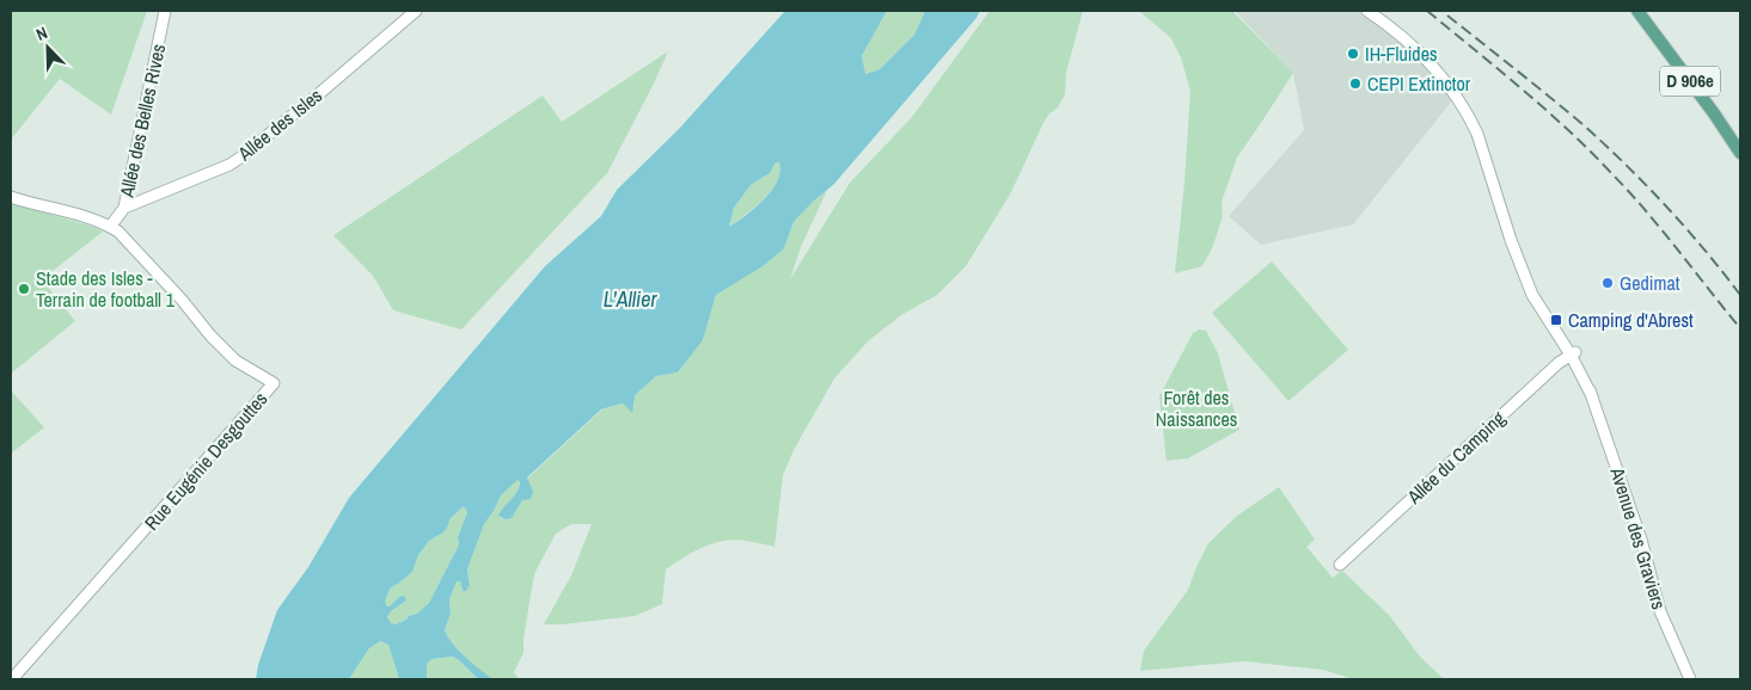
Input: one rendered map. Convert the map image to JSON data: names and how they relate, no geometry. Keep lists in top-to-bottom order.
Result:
{
  "streets": {
    "main road": ["D 906e"],
    "street": [
      "Allée des Belles Rives",
      "Allée des Isles",
      "Allée du Camping",
      "Rue Eugénie Desgouttes",
      "Avenue des Graviers"
    ]
  },
  "crossings": [
    ["Allée des Belles Rives", "Allée des Isles"],
    ["Allée des Belles Rives", "Rue Eugénie Desgouttes"],
    ["Allée du Camping", "Avenue des Graviers"]
  ],
  "water": ["L'Allier"],
  "parks": ["Forêt des Naissances"],
  "places": {
    "other": [
      "IH-Fluides",
      "CEPI Extinctor",
      "Gedimat",
      "Stade des Isles - Terrain de football 1"
    ],
    "transit": ["Camping d'Abrest"]
  },
  "north": "top left"
}
